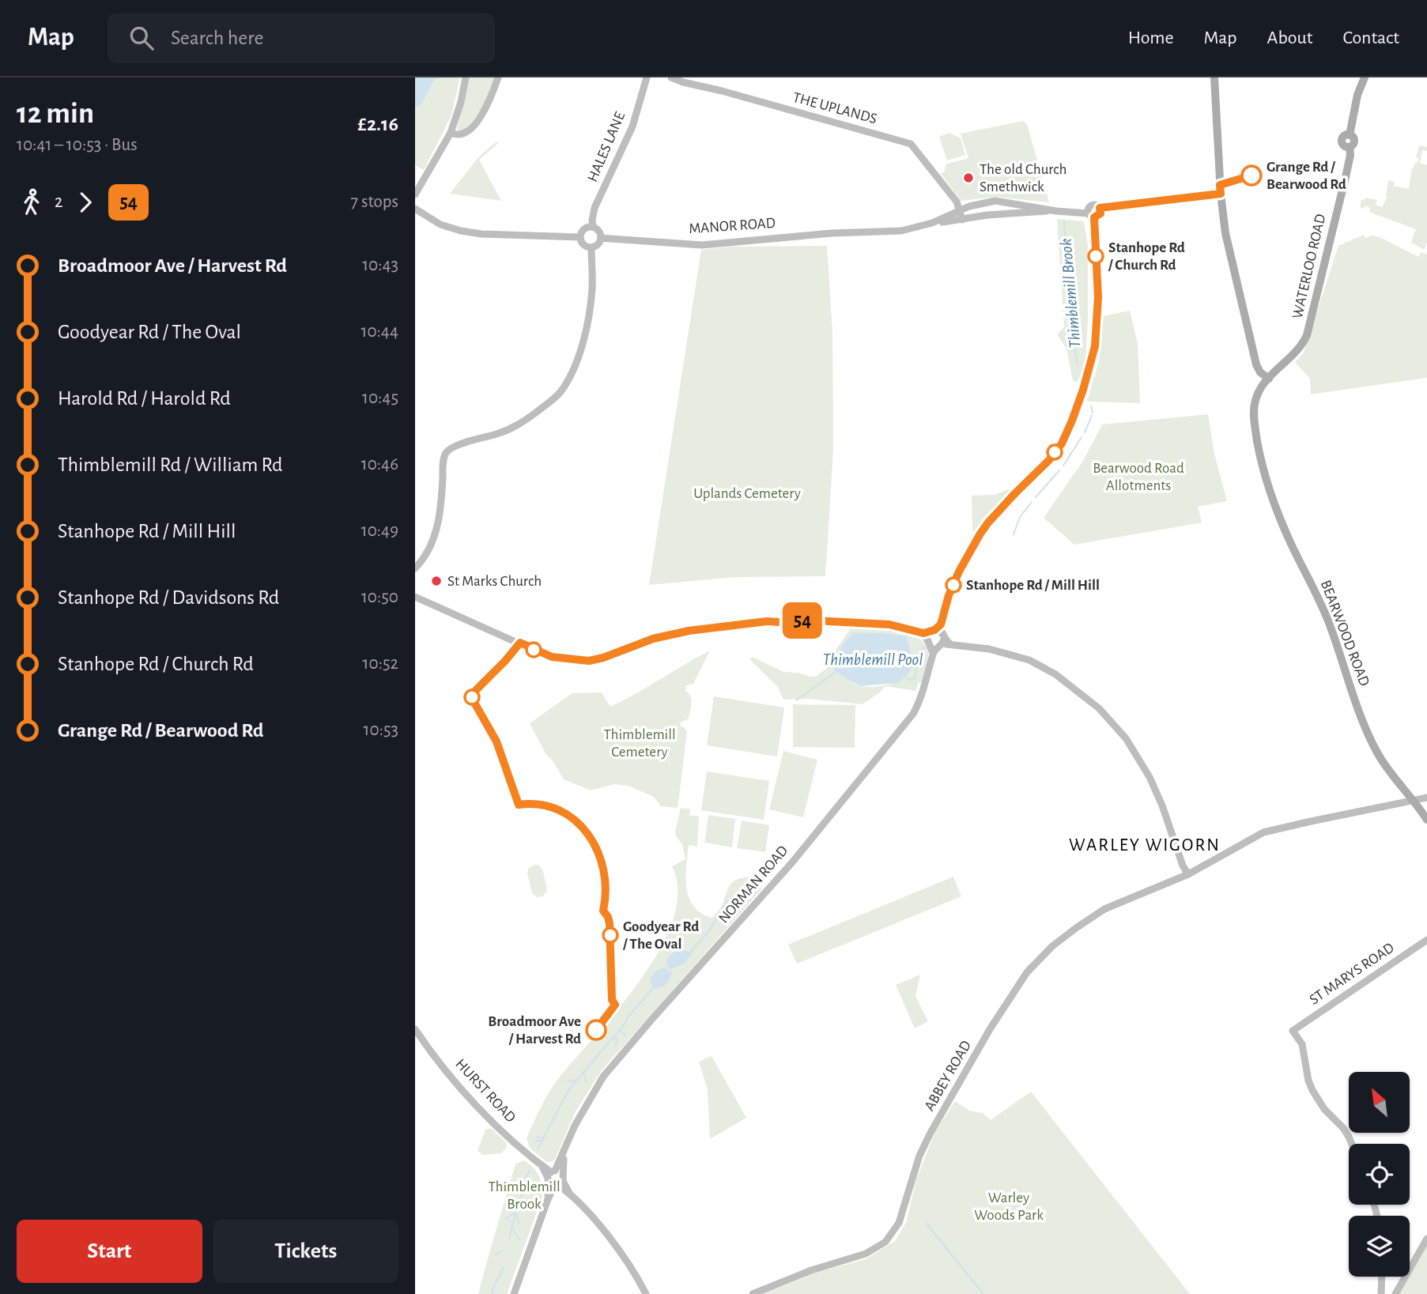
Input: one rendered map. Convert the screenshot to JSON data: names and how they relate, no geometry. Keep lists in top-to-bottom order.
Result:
{
  "streets": {
    "main road": ["WATERLOO ROAD", "BEARWOOD ROAD"],
    "street": [
      "THE UPLANDS",
      "HALES LANE",
      "MANOR ROAD",
      "NORMAN ROAD",
      "ST MARYS ROAD",
      "ABBEY ROAD",
      "HURST ROAD"
    ]
  },
  "crossings": [
    ["HALES LANE", "MANOR ROAD"],
    ["WATERLOO ROAD", "BEARWOOD ROAD"],
    ["BEARWOOD ROAD", "ABBEY ROAD"],
    ["NORMAN ROAD", "HURST ROAD"]
  ],
  "districts": ["WARLEY WIGORN"],
  "water": ["Thimblemill Brook", "Thimblemill Pool"],
  "parks": [
    "Bearwood Road Allotments",
    "Uplands Cemetery",
    "Thimblemill Cemetery",
    "Thimblemill Brook",
    "Warley Woods Park"
  ],
  "places": [
    "Grange Rd / Bearwood Rd",
    "The old Church Smethwick",
    "Stanhope Rd / Church Rd",
    "St Marks Church",
    "Stanhope Rd / Mill Hill",
    "Goodyear Rd / The Oval",
    "Broadmoor Ave / Harvest Rd"
  ],
  "lines": ["bus line 54"],
  "north": "top left",
  "page": {
    "header": "Map",
    "search": "Search here",
    "nav": [
      "Home",
      "Map",
      "About",
      "Contact"
    ],
    "heading": ["12 min", "10:41 – 10:53 · Bus", "£2.16"],
    "on_map": "54",
    "legs": ["2", "54", "7 stops"],
    "list": [
      {
        "name": "Broadmoor Ave / Harvest Rd",
        "value": "10:43"
      },
      {
        "name": "Goodyear Rd / The Oval",
        "value": "10:44"
      },
      {
        "name": "Harold Rd / Harold Rd",
        "value": "10:45"
      },
      {
        "name": "Thimblemill Rd / William Rd",
        "value": "10:46"
      },
      {
        "name": "Stanhope Rd / Mill Hill",
        "value": "10:49"
      },
      {
        "name": "Stanhope Rd / Davidsons Rd",
        "value": "10:50"
      },
      {
        "name": "Stanhope Rd / Church Rd",
        "value": "10:52"
      },
      {
        "name": "Grange Rd / Bearwood Rd",
        "value": "10:53"
      }
    ],
    "buttons": ["Start", "Tickets"]
  }
}
